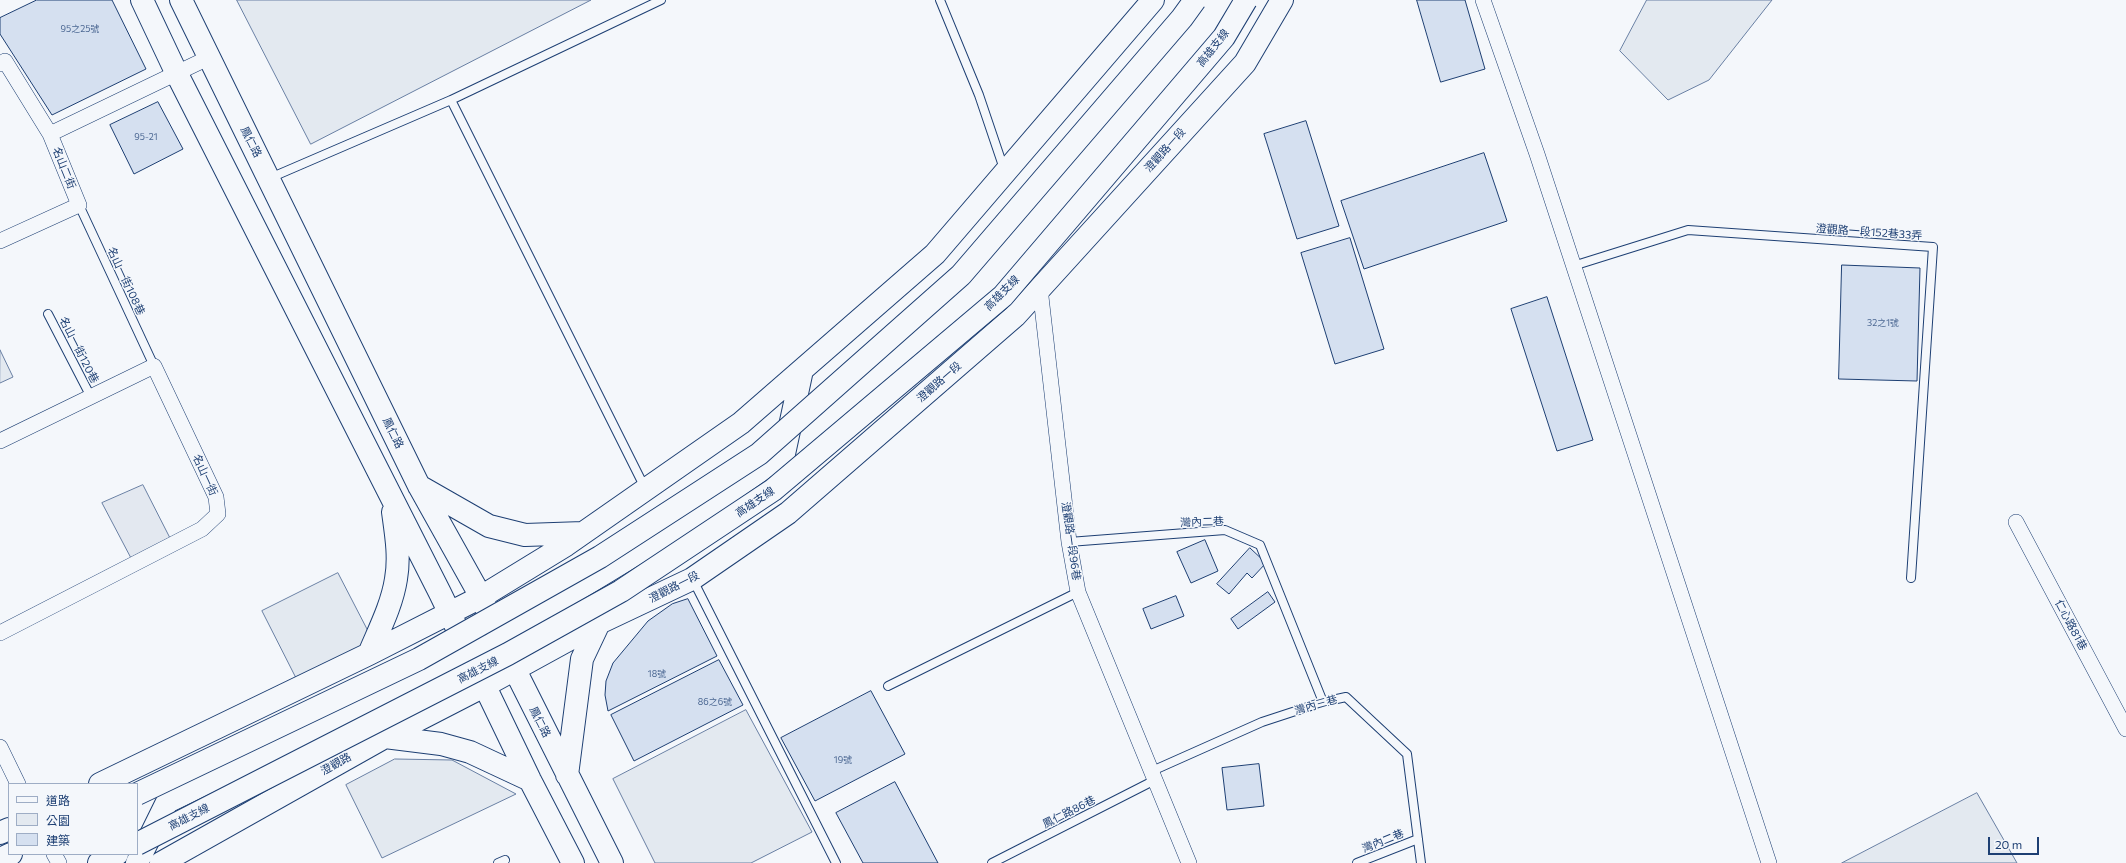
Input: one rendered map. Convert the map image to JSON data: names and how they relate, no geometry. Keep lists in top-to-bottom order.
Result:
{
  "streets": {
    "main road": [
      "高雄支線",
      "鳳仁路",
      "澄觀路一段",
      "澄觀路"
    ],
    "street": [
      "名山二街",
      "名山一街",
      "澄觀路一段96巷",
      "仁心路81巷"
    ],
    "lane": [
      "澄觀路一段152巷33弄",
      "名山一街108巷",
      "名山一街120巷",
      "灣內二巷",
      "灣內三巷",
      "鳳仁路86巷"
    ]
  },
  "crossings": [
    ["鳳仁路", "澄觀路一段"],
    ["鳳仁路", "澄觀路"],
    ["澄觀路一段", "澄觀路一段96巷"],
    ["澄觀路一段", "澄觀路"],
    ["名山二街", "名山一街108巷"],
    ["名山一街108巷", "名山一街"],
    ["灣內二巷", "澄觀路一段96巷"],
    ["灣內二巷", "灣內三巷"],
    ["澄觀路一段96巷", "灣內三巷"],
    ["澄觀路一段96巷", "鳳仁路86巷"],
    ["灣內三巷", "鳳仁路86巷"]
  ],
  "house_numbers": [
    "95之25號",
    "95-21",
    "32之1號",
    "18號",
    "86之6號",
    "19號"
  ],
  "legend": ["道路", "公園", "建築"],
  "scale_bar": "20 m"
}
